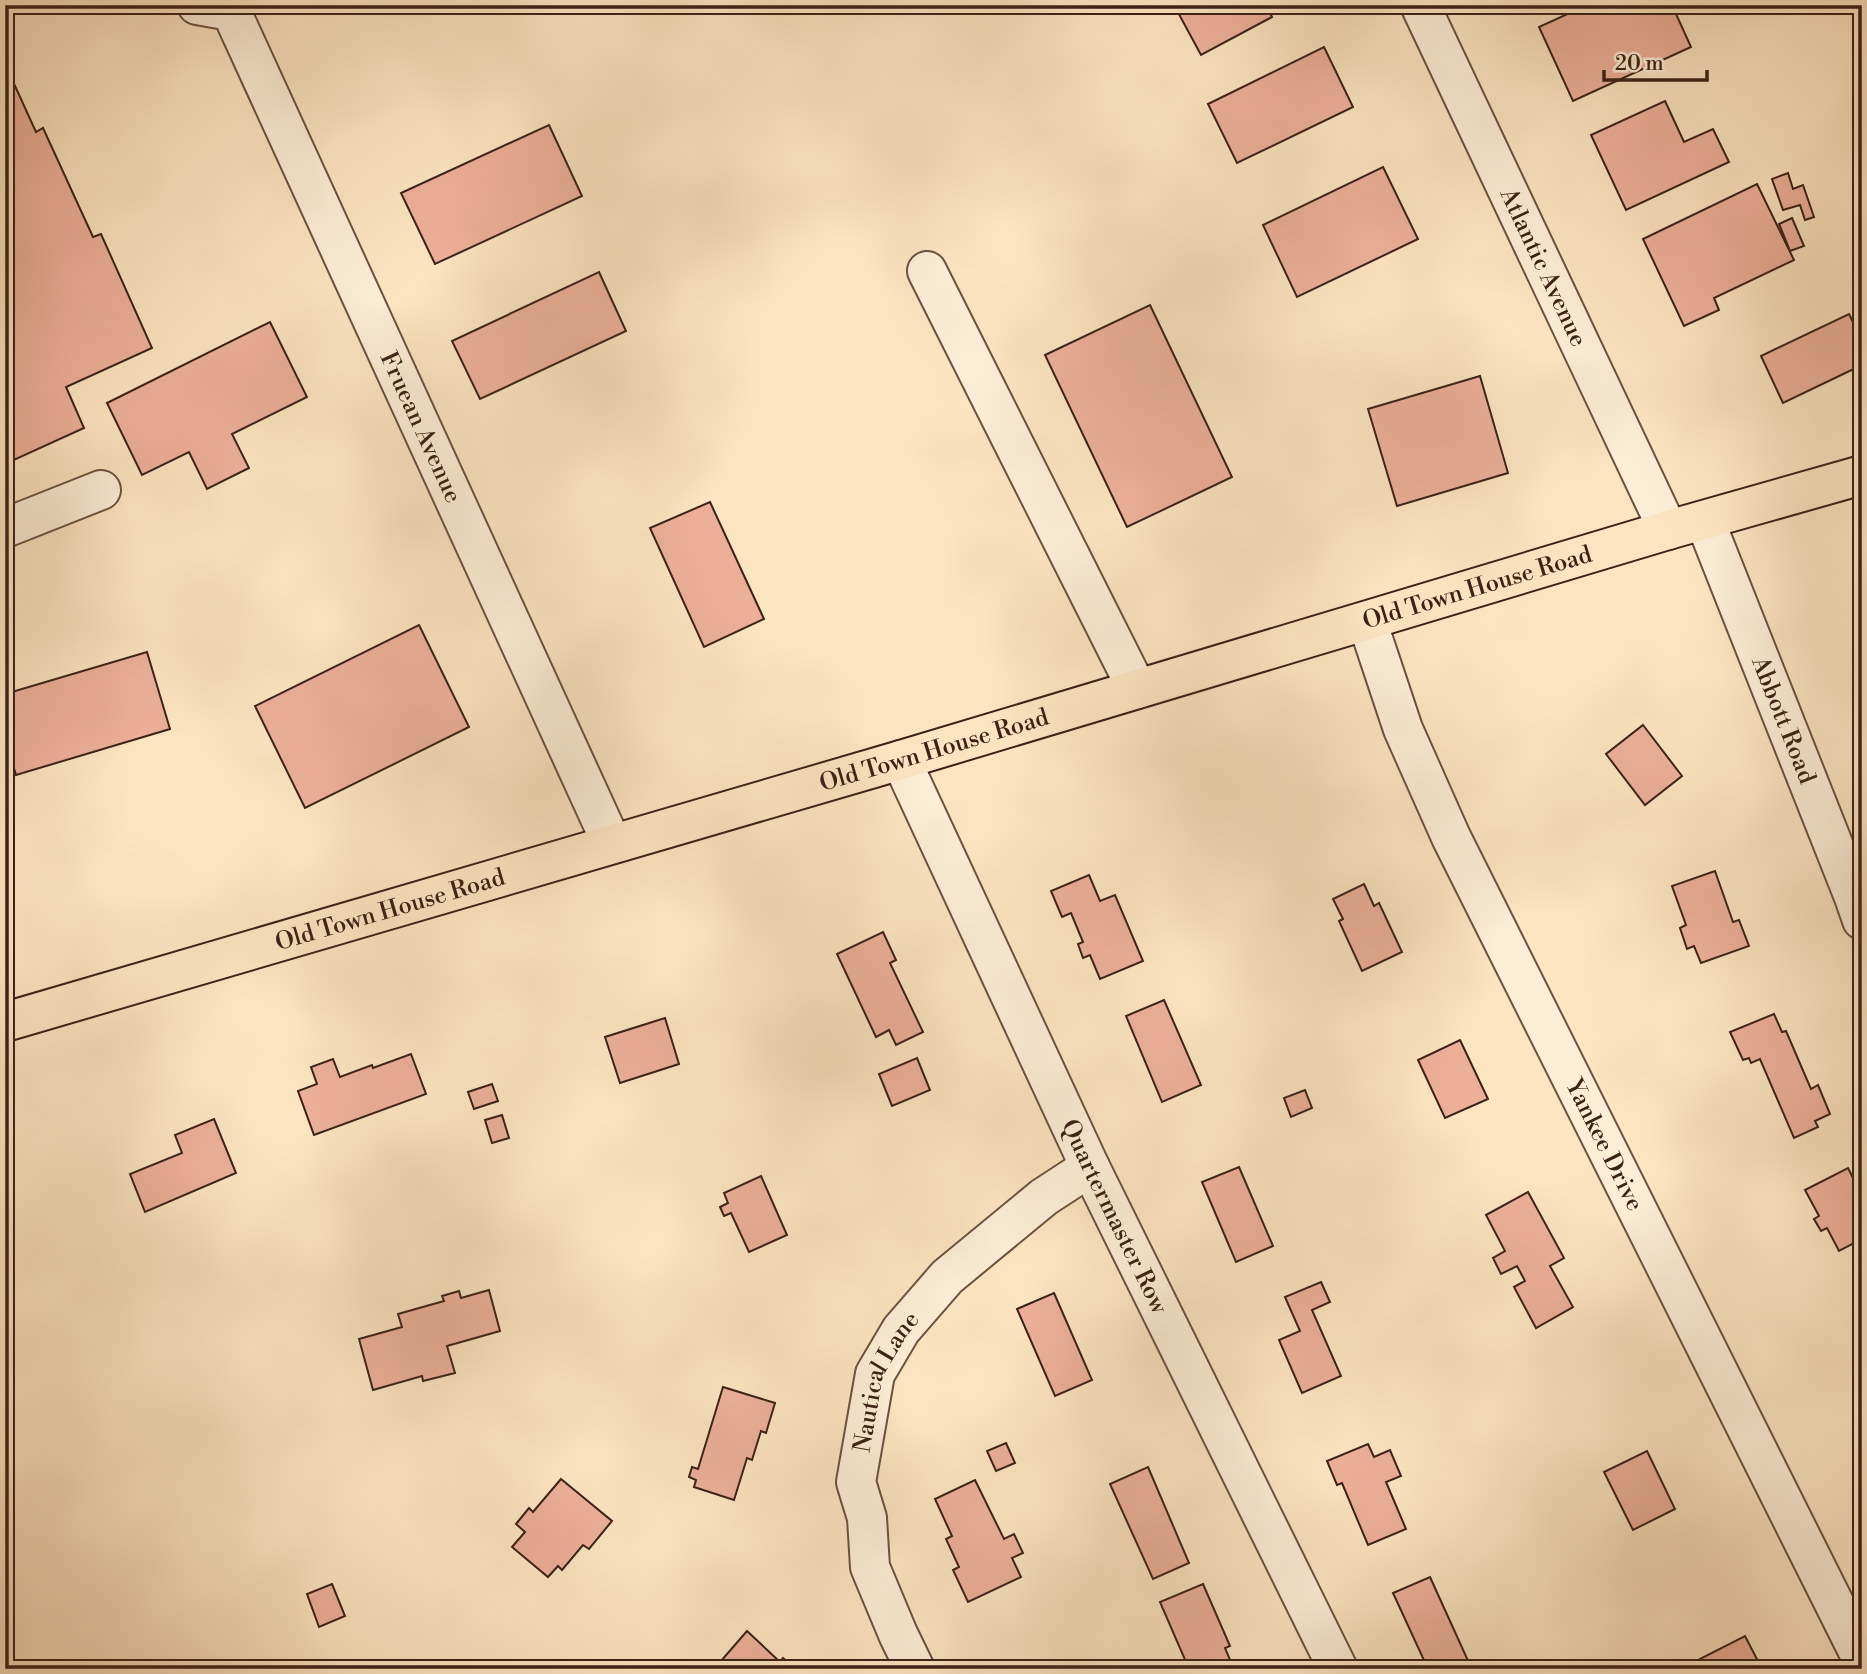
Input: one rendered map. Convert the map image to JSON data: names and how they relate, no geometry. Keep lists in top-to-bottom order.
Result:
{
  "streets": {
    "main road": ["Old Town House Road"],
    "street": [
      "Atlantic Avenue",
      "Fruean Avenue",
      "Abbott Road",
      "Yankee Drive",
      "Quartermaster Row",
      "Nautical Lane"
    ]
  },
  "crossings": [
    ["Atlantic Avenue", "Old Town House Road"],
    ["Fruean Avenue", "Old Town House Road"],
    ["Old Town House Road", "Abbott Road"],
    ["Old Town House Road", "Yankee Drive"],
    ["Old Town House Road", "Quartermaster Row"],
    ["Quartermaster Row", "Nautical Lane"]
  ],
  "scale_bar": "20 m"
}
